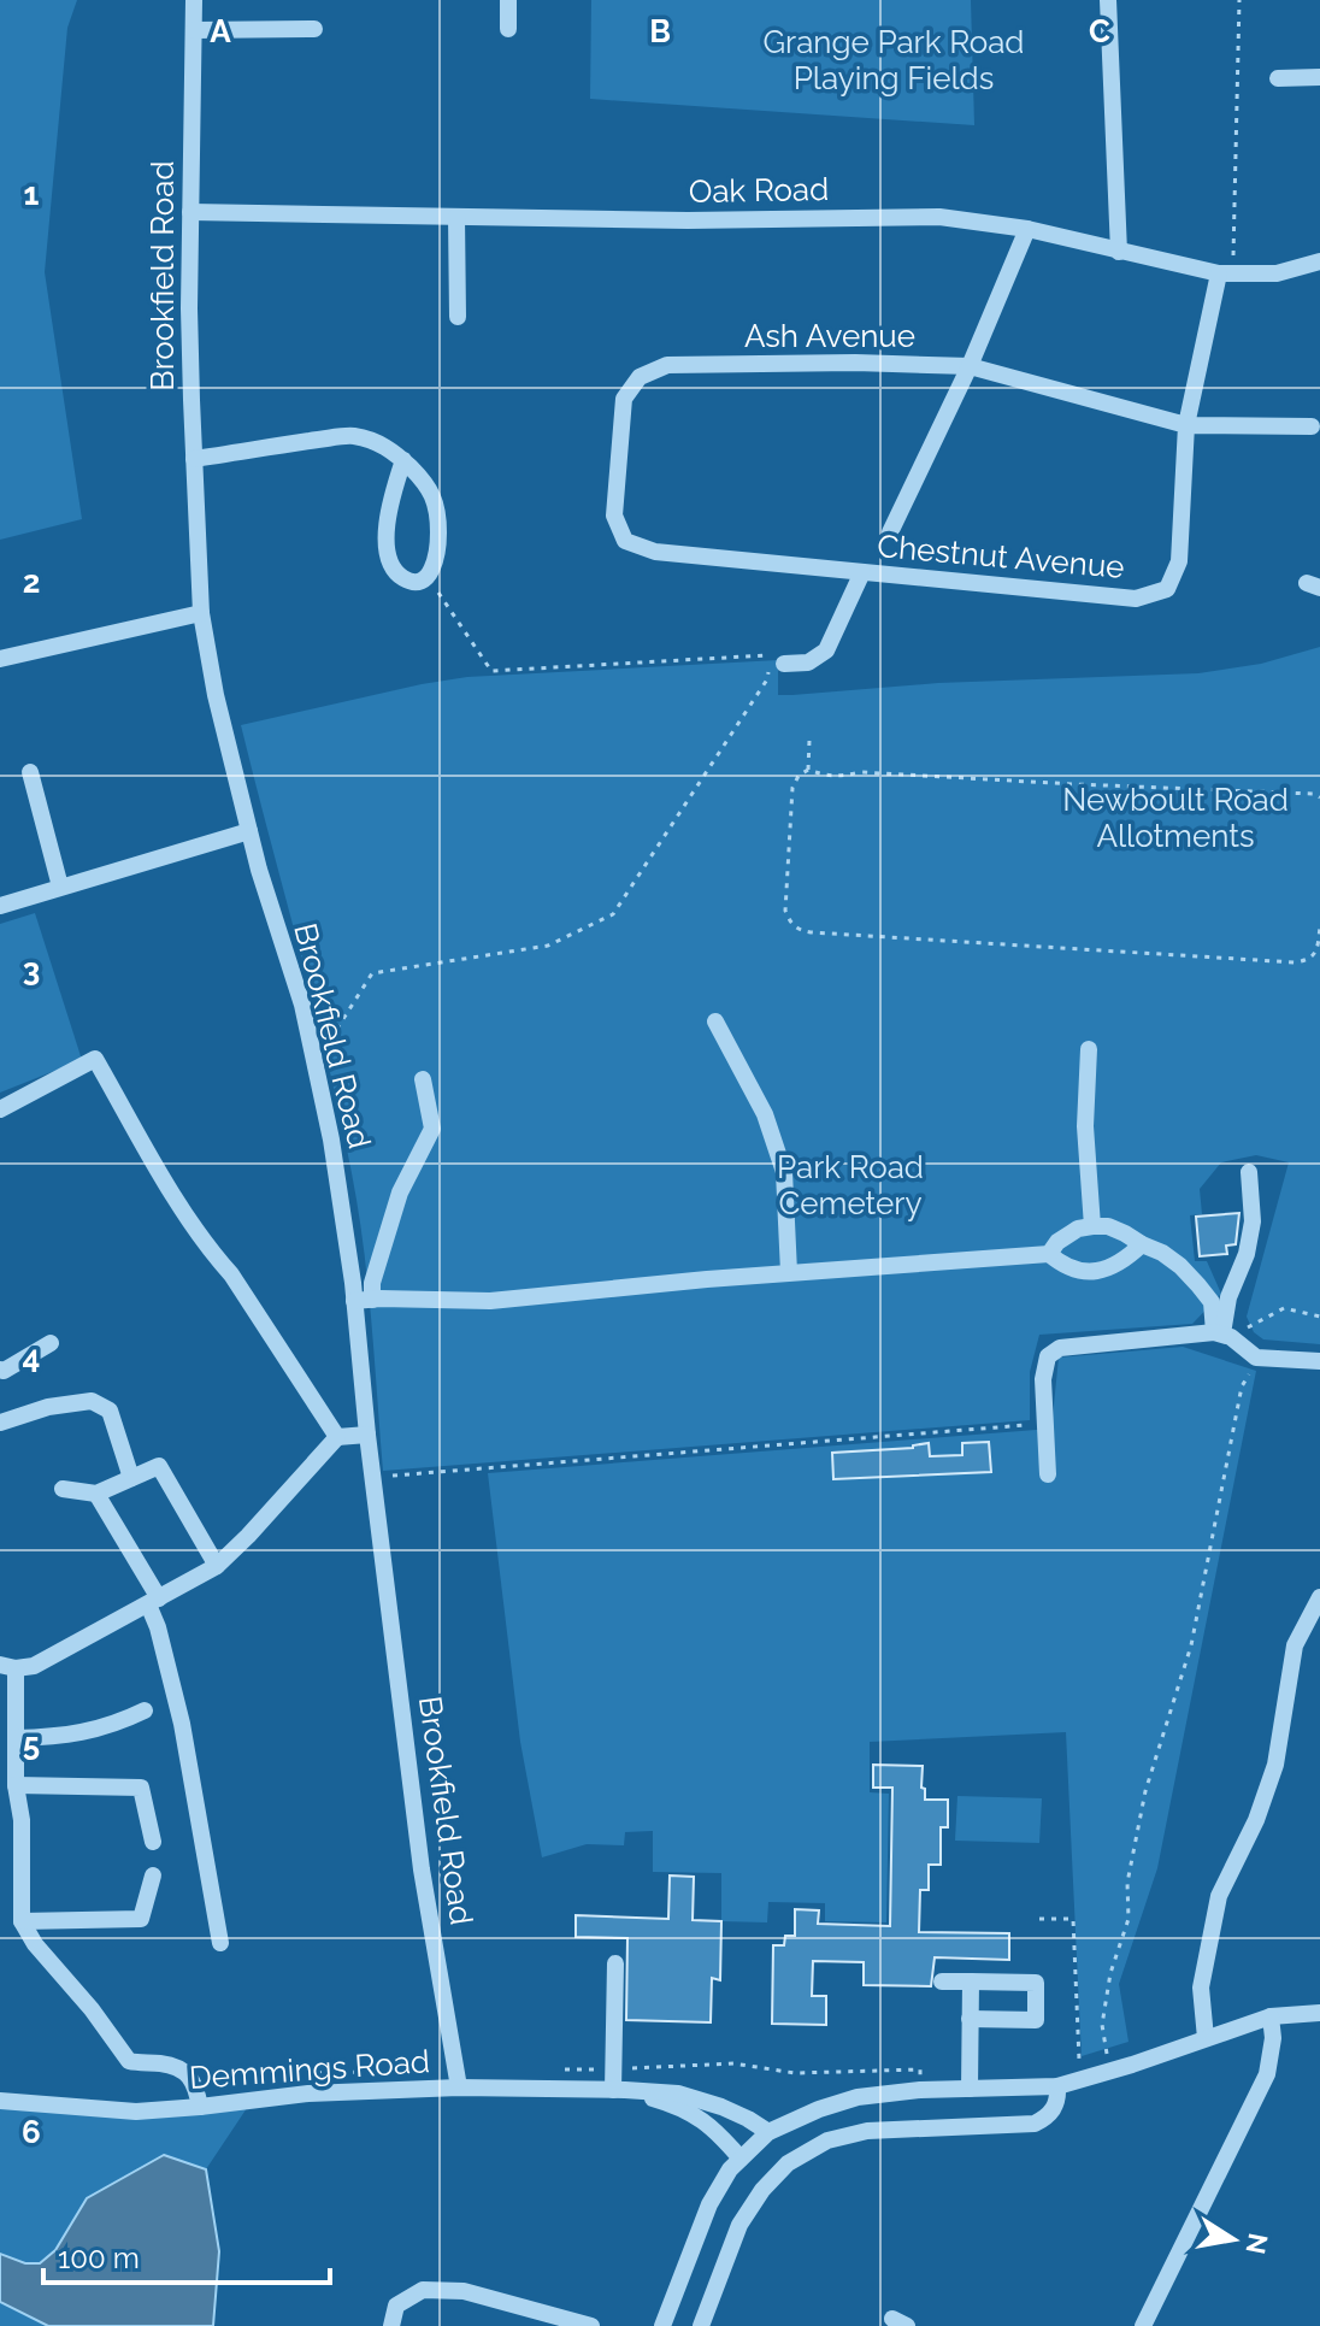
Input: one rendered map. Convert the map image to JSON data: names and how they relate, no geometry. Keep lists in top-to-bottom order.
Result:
{
  "streets": {
    "street": [
      "Oak Road",
      "Brookfield Road",
      "Ash Avenue",
      "Chestnut Avenue",
      "Demmings Road"
    ]
  },
  "crossings": [
    ["Oak Road", "Brookfield Road"],
    ["Oak Road", "Chestnut Avenue"],
    ["Brookfield Road", "Demmings Road"],
    ["Ash Avenue", "Chestnut Avenue"]
  ],
  "parks": ["Grange Park Road Playing Fields", "Newboult Road Allotments", "Park Road Cemetery"],
  "scale_bar": "100 m",
  "north": "right",
  "grid": {
    "columns": ["A", "B", "C"],
    "rows": [
      "1",
      "2",
      "3",
      "4",
      "5",
      "6"
    ]
  }
}
